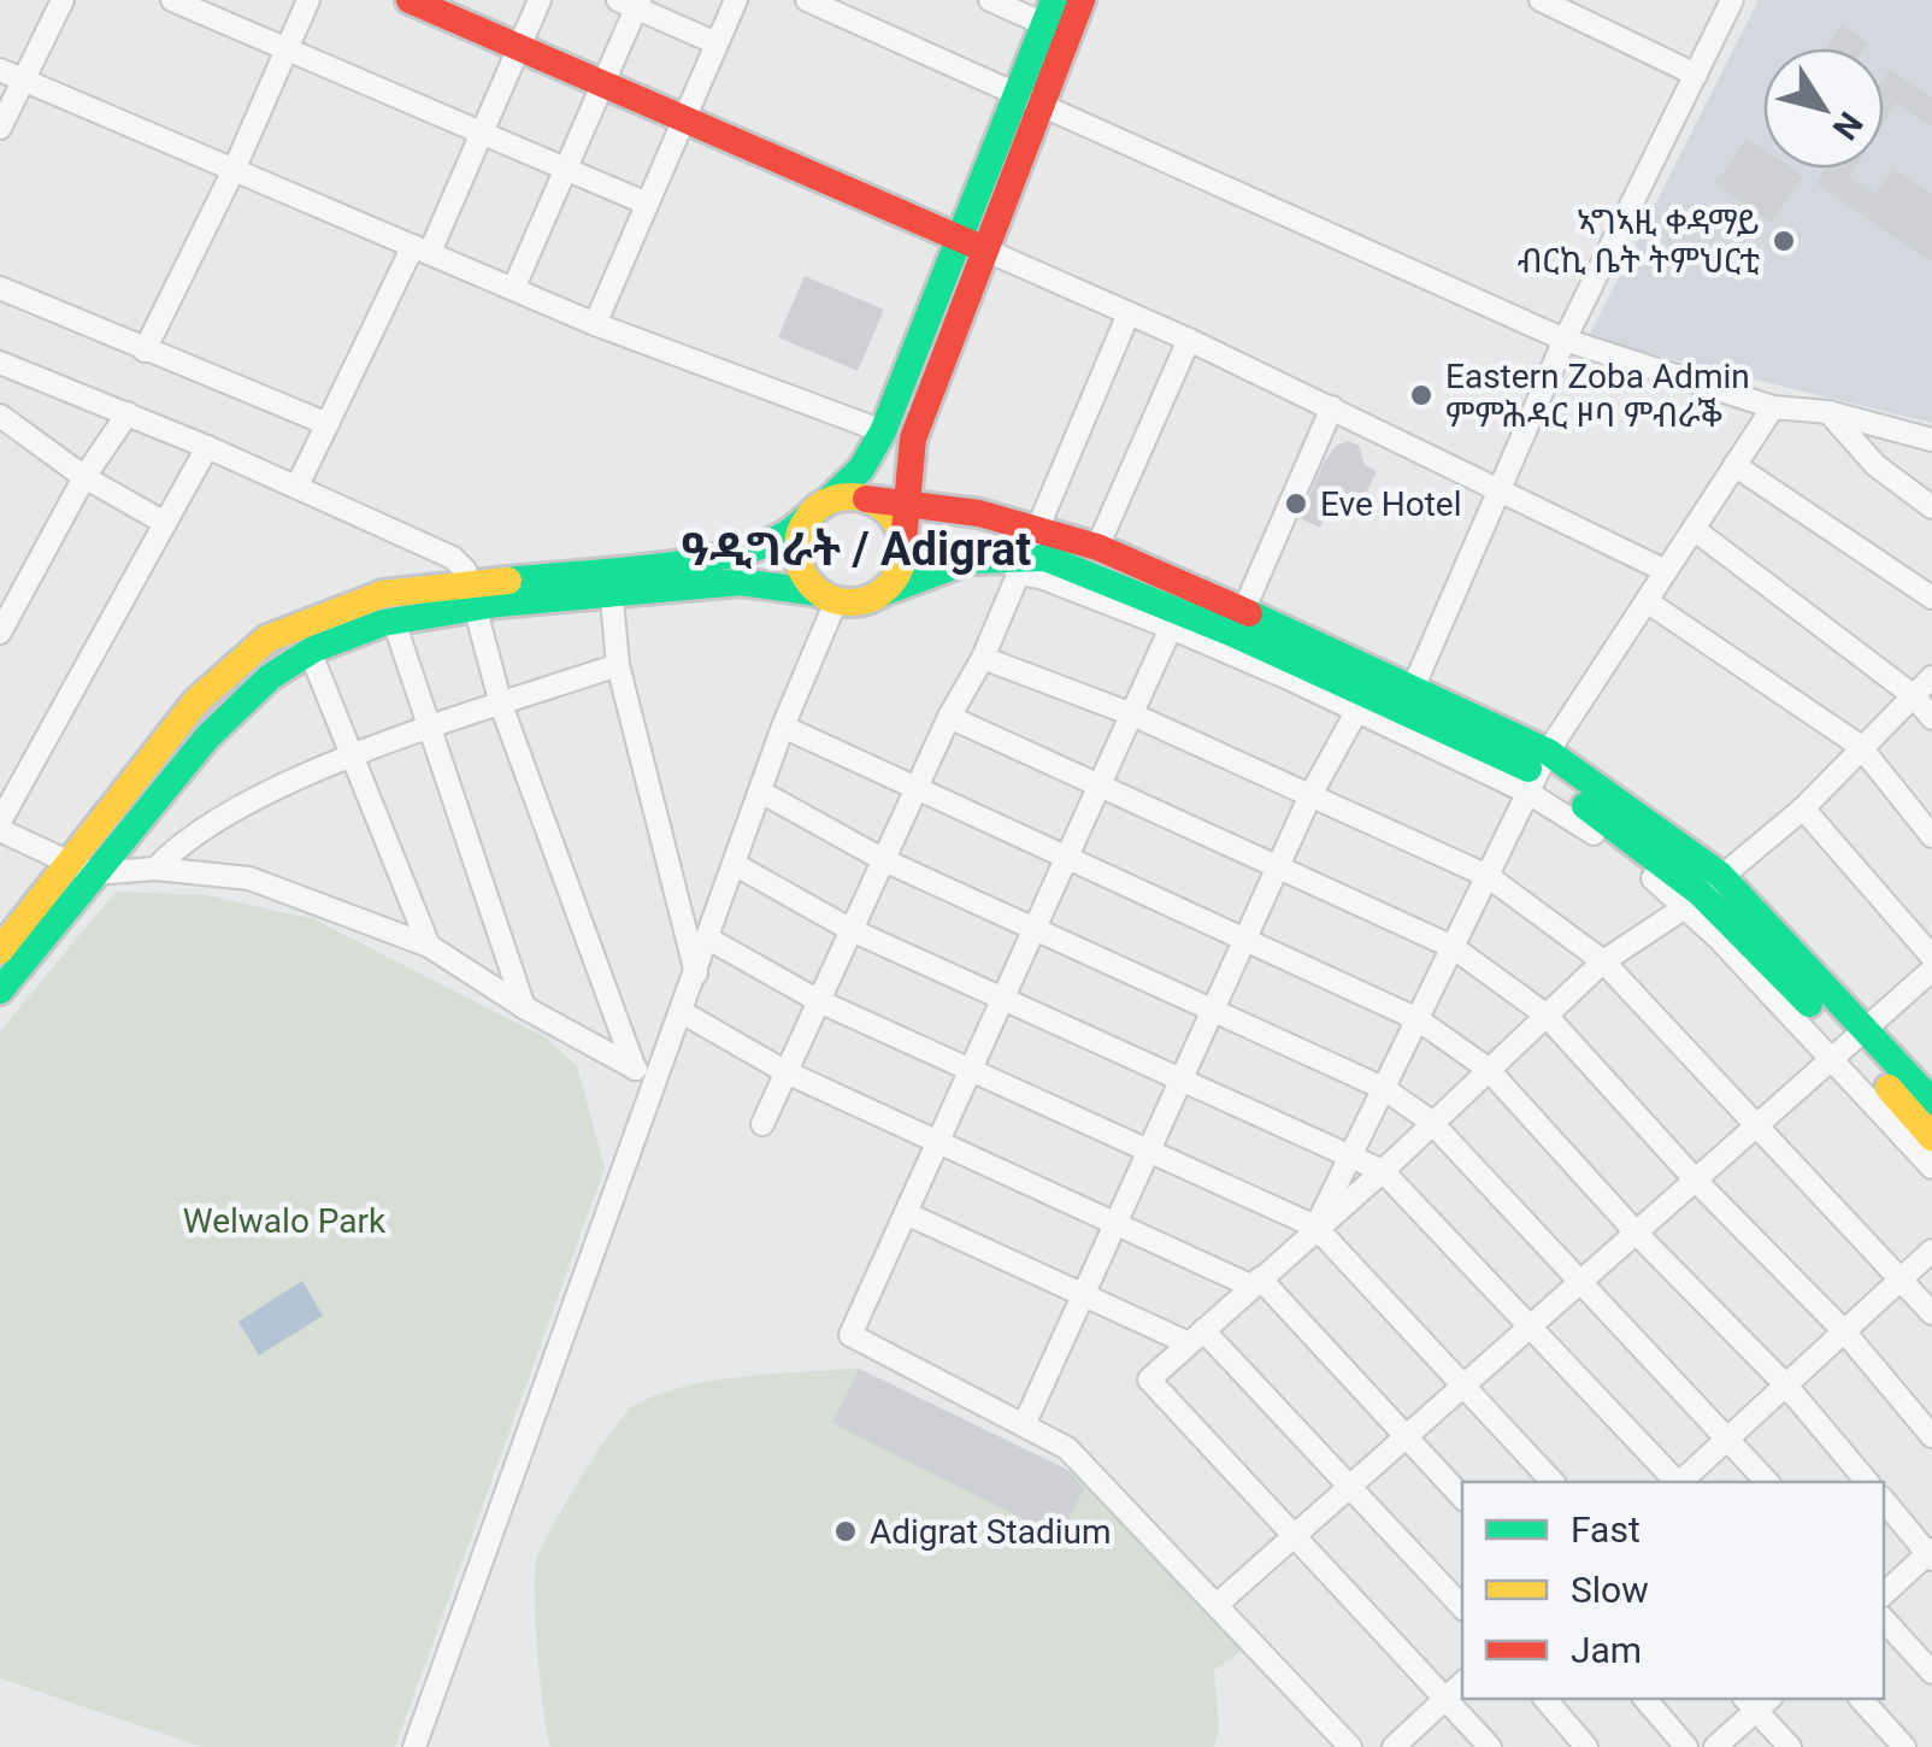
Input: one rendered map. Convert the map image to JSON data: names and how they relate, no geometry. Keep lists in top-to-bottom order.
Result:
{
  "districts": ["ዓዲግራት / Adigrat"],
  "parks": ["Welwalo Park"],
  "places": [
    "ኣግኣዚ ቀዳማይ ብርኪ ቤት ትምህርቲ",
    "Eastern Zoba Admin ምምሕዳር ዞባ ምብራቕ",
    "Eve Hotel",
    "Adigrat Stadium"
  ],
  "legend": ["Fast", "Slow", "Jam"],
  "north": "bottom right"
}
